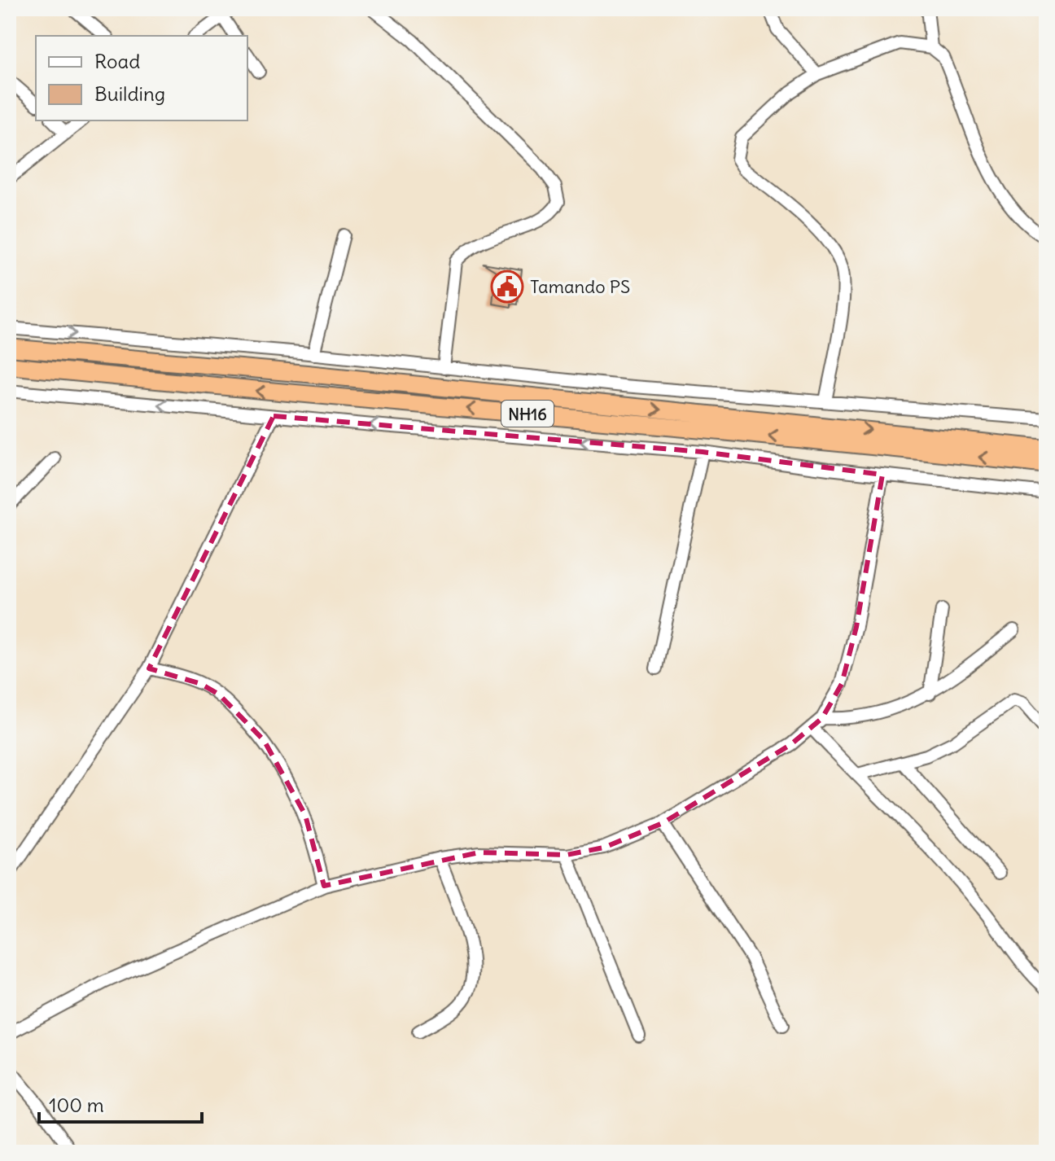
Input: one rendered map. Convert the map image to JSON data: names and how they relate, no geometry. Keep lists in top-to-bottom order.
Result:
{
  "streets": {
    "highway": ["NH16"]
  },
  "places": {
    "public building": ["Tamando PS"]
  },
  "legend": ["Road", "Building"],
  "scale_bar": "100 m"
}
